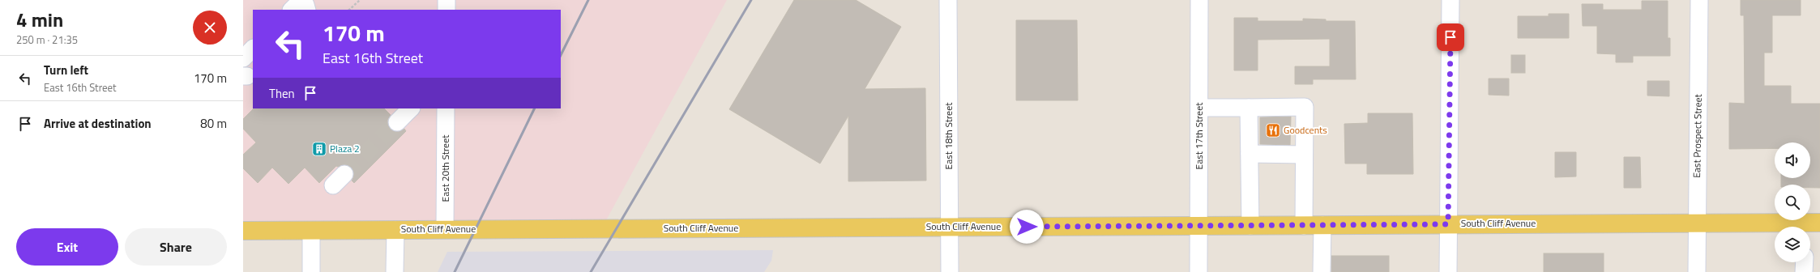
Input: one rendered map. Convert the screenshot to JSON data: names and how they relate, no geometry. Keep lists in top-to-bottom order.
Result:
{
  "streets": {
    "main road": ["South Cliff Avenue"],
    "street": [
      "East 18th Street",
      "East 17th Street",
      "East Prospect Street",
      "East 20th Street"
    ]
  },
  "crossings": [
    ["East 18th Street", "South Cliff Avenue"],
    ["East 17th Street", "South Cliff Avenue"],
    ["East Prospect Street", "South Cliff Avenue"],
    ["East 20th Street", "South Cliff Avenue"]
  ],
  "places": {
    "restaurant": ["Goodcents"],
    "building": ["Plaza 2"]
  },
  "page": {
    "heading": ["4 min", "250 m · 21:35"],
    "turn": ["170 m", "East 16th Street"],
    "list": [
      {
        "name": "Turn left",
        "note": "East 16th Street",
        "value": "170 m"
      },
      {
        "name": "Arrive at destination",
        "value": "80 m"
      }
    ],
    "then": "Then",
    "buttons": ["Exit", "Share"]
  }
}
